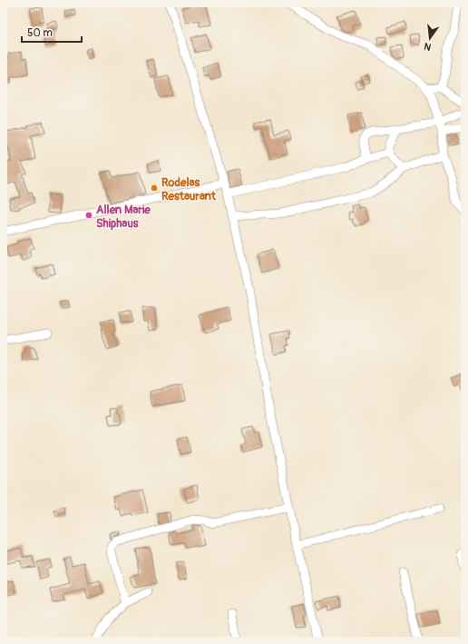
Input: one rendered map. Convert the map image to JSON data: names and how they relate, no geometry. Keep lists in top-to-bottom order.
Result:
{
  "places": ["Rodelas Restaurant", "Allen Marie Shiphaus"],
  "scale_bar": "50 m",
  "north": "bottom"
}
